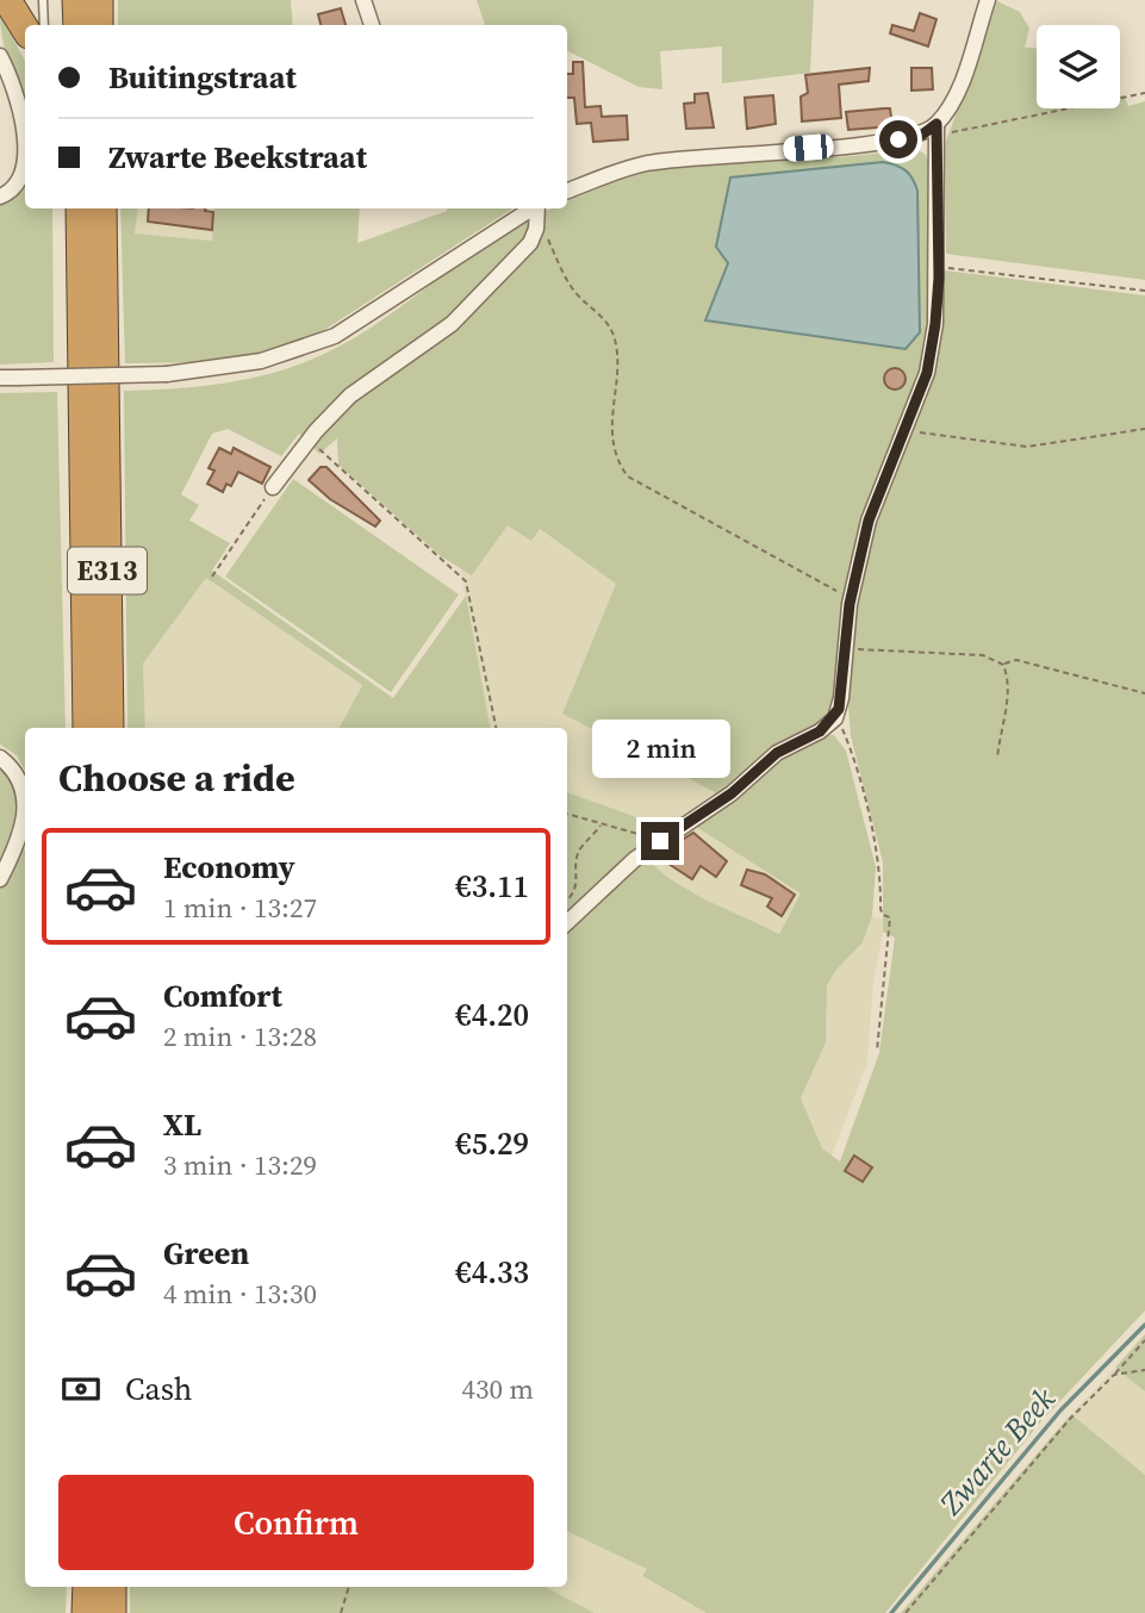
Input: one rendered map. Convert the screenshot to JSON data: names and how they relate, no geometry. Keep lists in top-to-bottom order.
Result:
{
  "streets": {
    "highway": ["E313"]
  },
  "water": ["Zwarte Beek"],
  "page": {
    "banner": ["Buitingstraat", "Zwarte Beekstraat"],
    "bubble": "2 min",
    "heading": "Choose a ride",
    "list": [
      {
        "name": "Economy",
        "note": "1 min · 13:27",
        "value": "€3.11"
      },
      {
        "name": "Comfort",
        "note": "2 min · 13:28",
        "value": "€4.20"
      },
      {
        "name": "XL",
        "note": "3 min · 13:29",
        "value": "€5.29"
      },
      {
        "name": "Green",
        "note": "4 min · 13:30",
        "value": "€4.33"
      }
    ],
    "pay": ["Cash", "430 m"],
    "buttons": "Confirm"
  }
}
